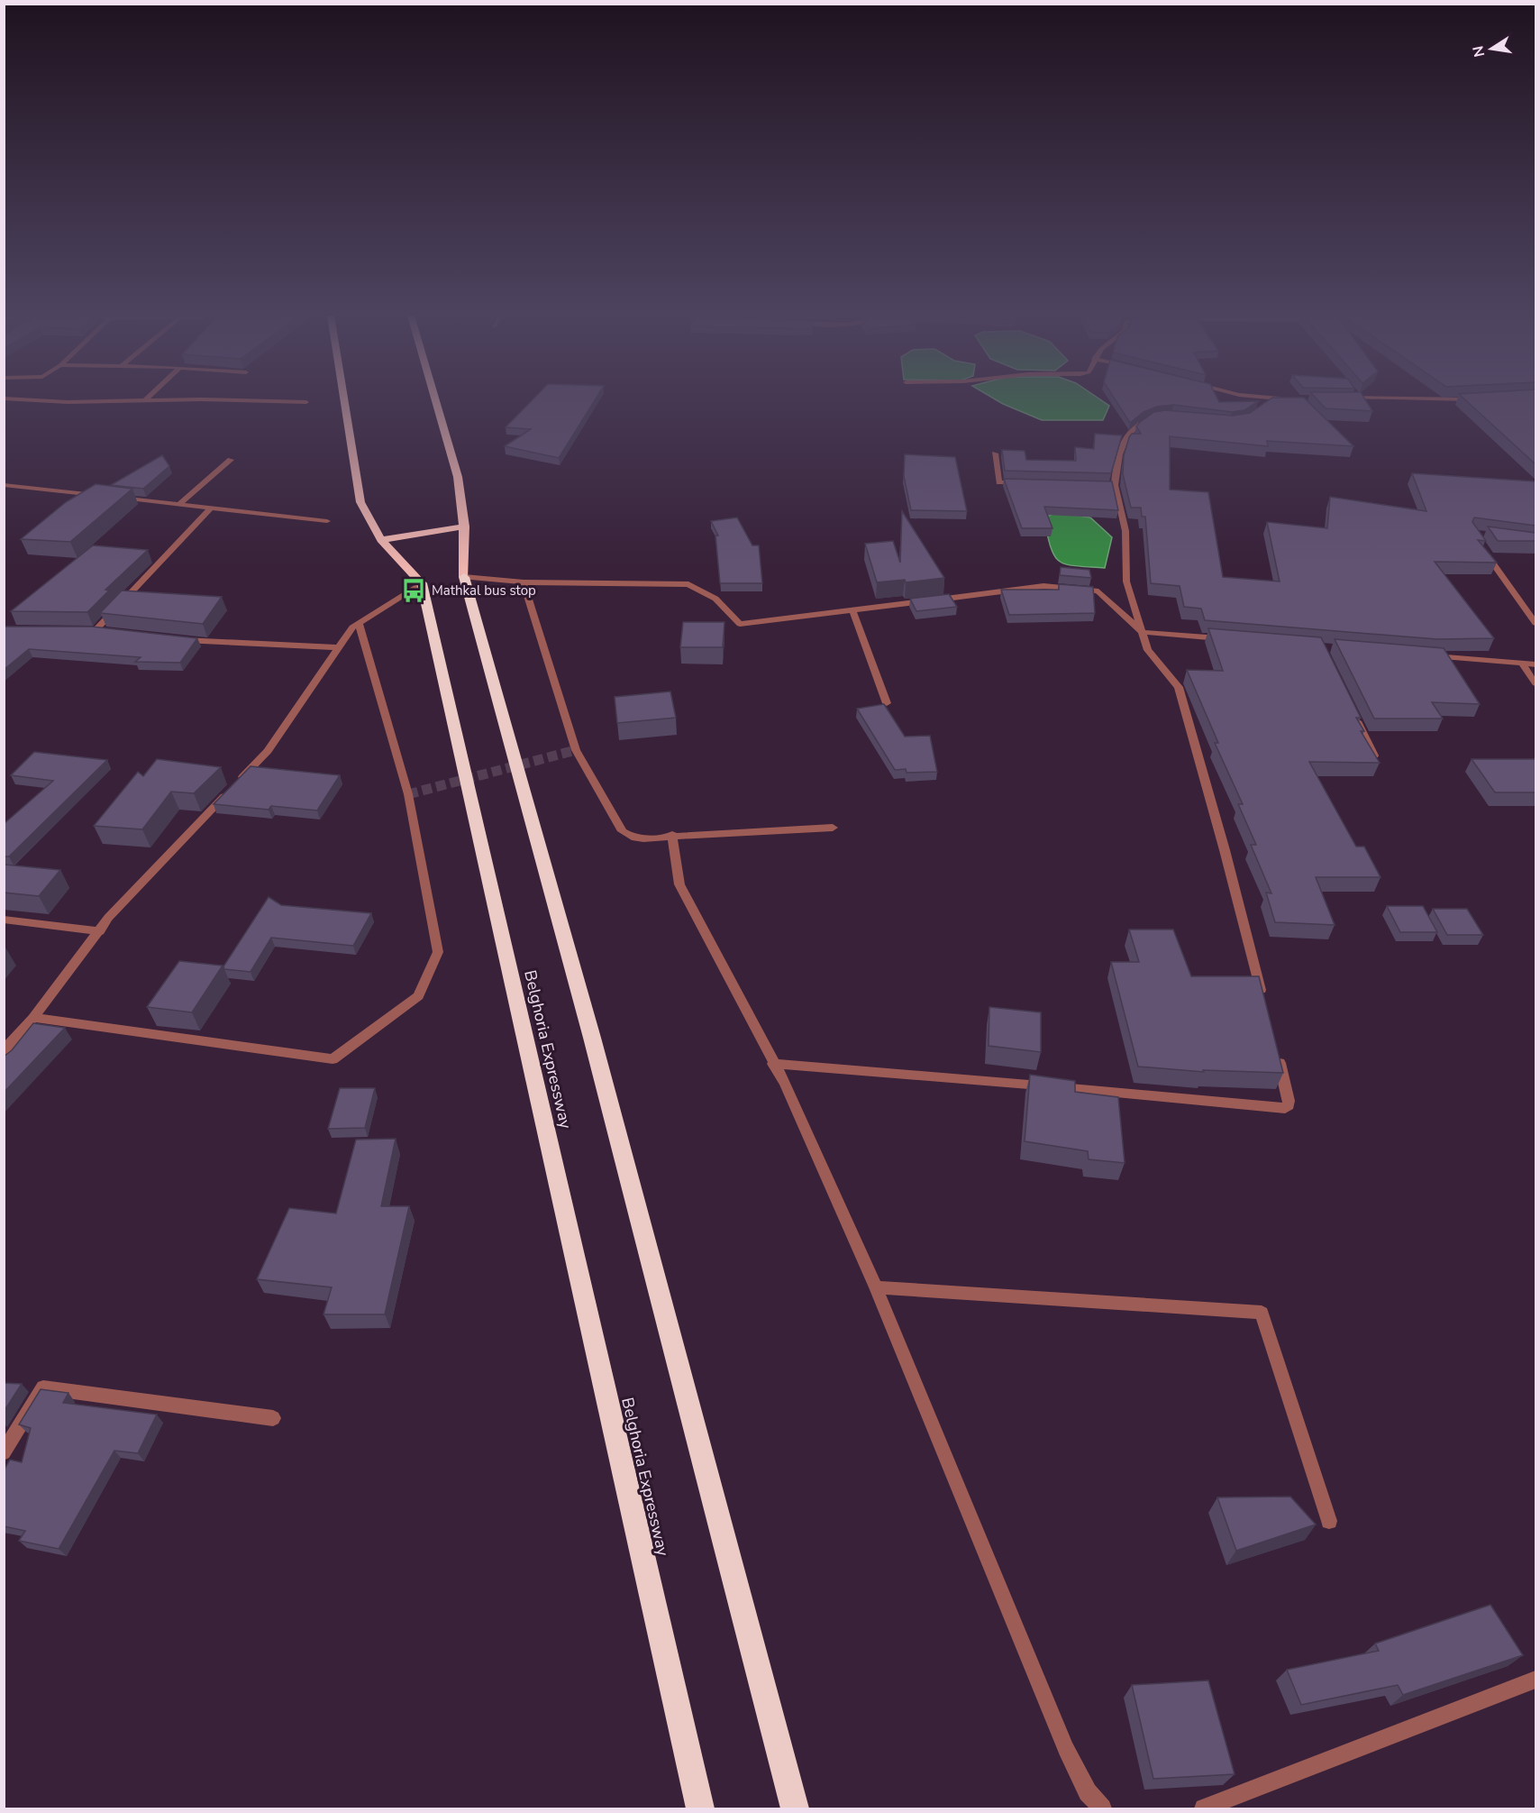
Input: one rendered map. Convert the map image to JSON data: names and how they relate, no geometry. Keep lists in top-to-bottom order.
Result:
{
  "streets": {
    "highway": ["Belghoria Expressway"]
  },
  "places": {
    "bus stop": ["Mathkal bus stop"]
  },
  "north": "left"
}
